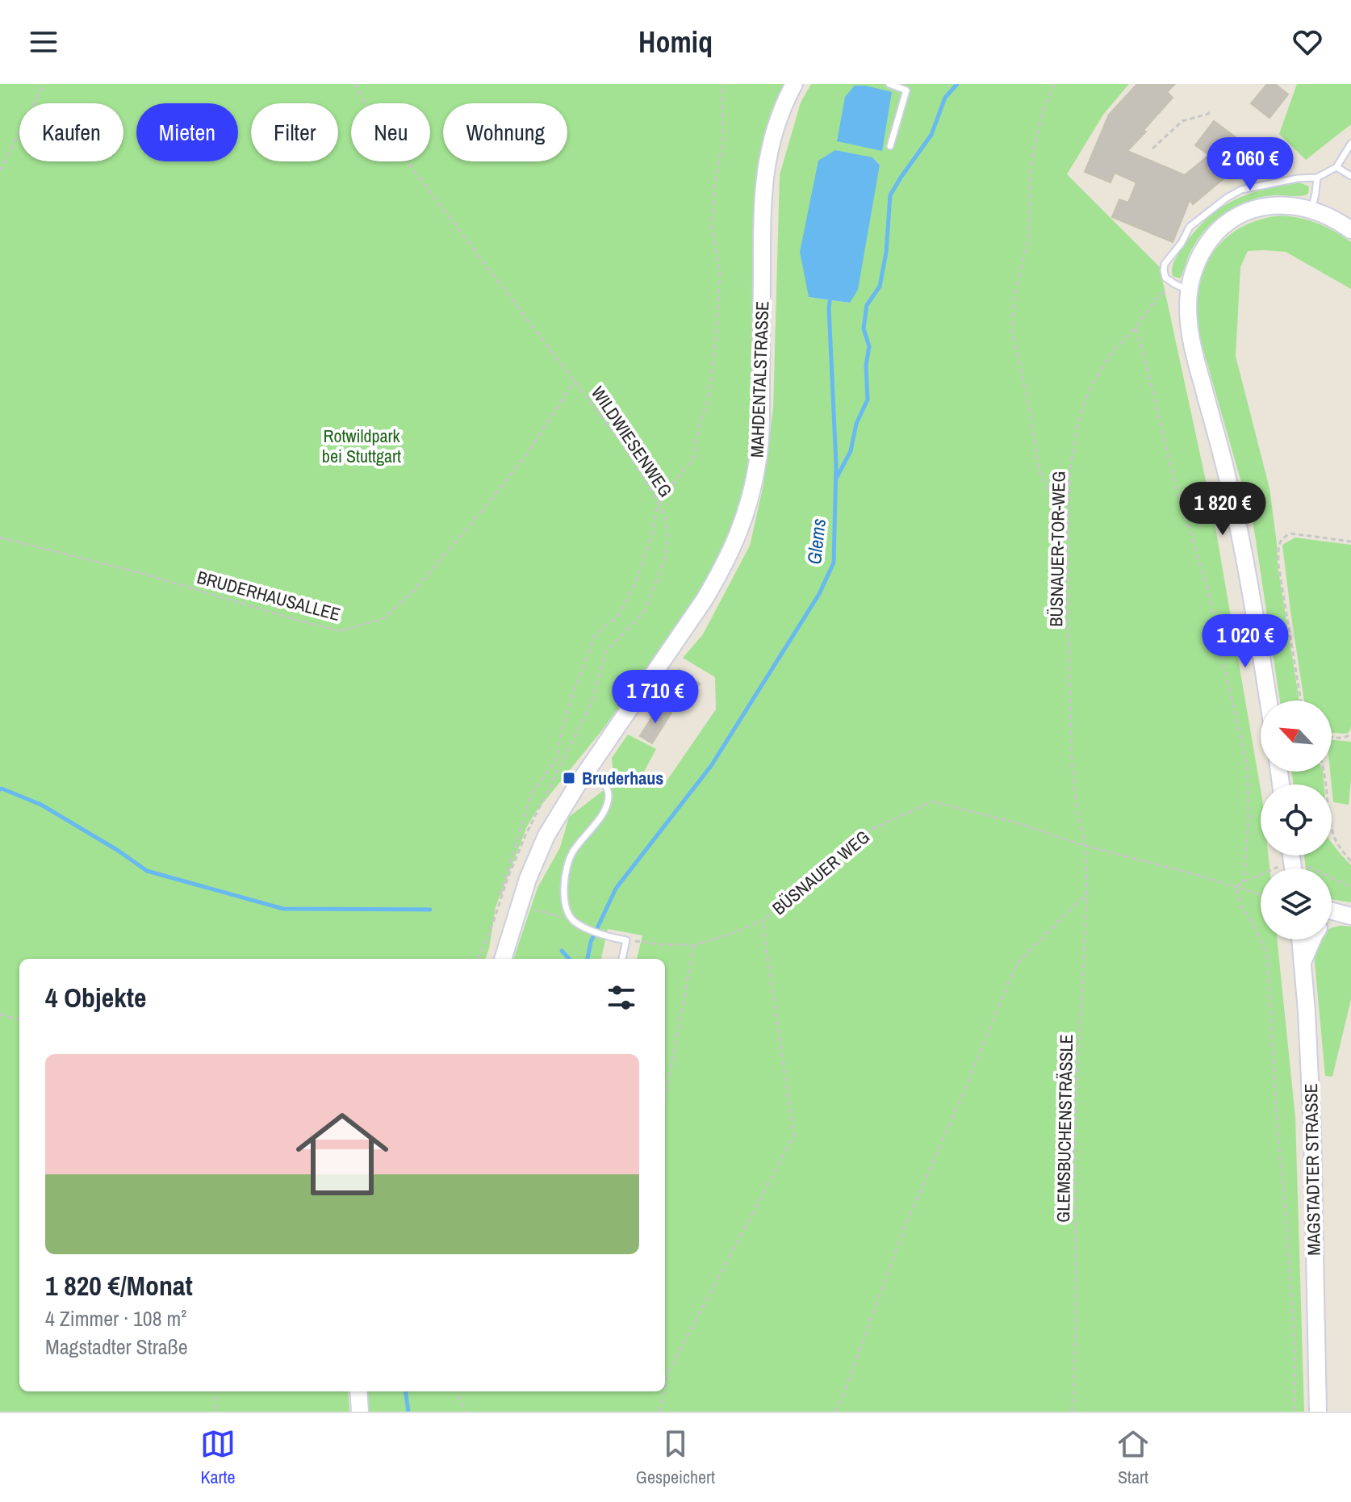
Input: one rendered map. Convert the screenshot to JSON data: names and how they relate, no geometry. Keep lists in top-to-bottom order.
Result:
{
  "streets": {
    "main road": ["MAHDENTALSTRASSE", "MAGSTADTER STRASSE"],
    "path": [
      "WILDWIESENWEG",
      "BÜSNAUER-TOR-WEG",
      "BRUDERHAUSALLEE",
      "BÜSNAUER WEG",
      "GLEMSBUCHENSTRÄSSLE"
    ]
  },
  "crossings": [
    ["WILDWIESENWEG", "BRUDERHAUSALLEE"],
    ["BÜSNAUER-TOR-WEG", "BÜSNAUER WEG"],
    ["BÜSNAUER-TOR-WEG", "GLEMSBUCHENSTRÄSSLE"],
    ["BÜSNAUER WEG", "GLEMSBUCHENSTRÄSSLE"]
  ],
  "water": ["Glems"],
  "parks": ["Rotwildpark bei Stuttgart"],
  "places": {
    "transit": ["Bruderhaus"]
  },
  "north": "top left",
  "page": {
    "header": "Homiq",
    "chip": [
      "Kaufen",
      "Mieten",
      "Filter",
      "Neu",
      "Wohnung"
    ],
    "price": [
      "2 060 €",
      "1 820 €",
      "1 020 €",
      "1 710 €"
    ],
    "heading": "4 Objekte",
    "list": [
      {
        "name": "1 820 €/Monat",
        "note": "4 Zimmer · 108 m² · Magstadter Straße"
      }
    ],
    "tabs": ["Karte", "Gespeichert", "Start"]
  }
}
